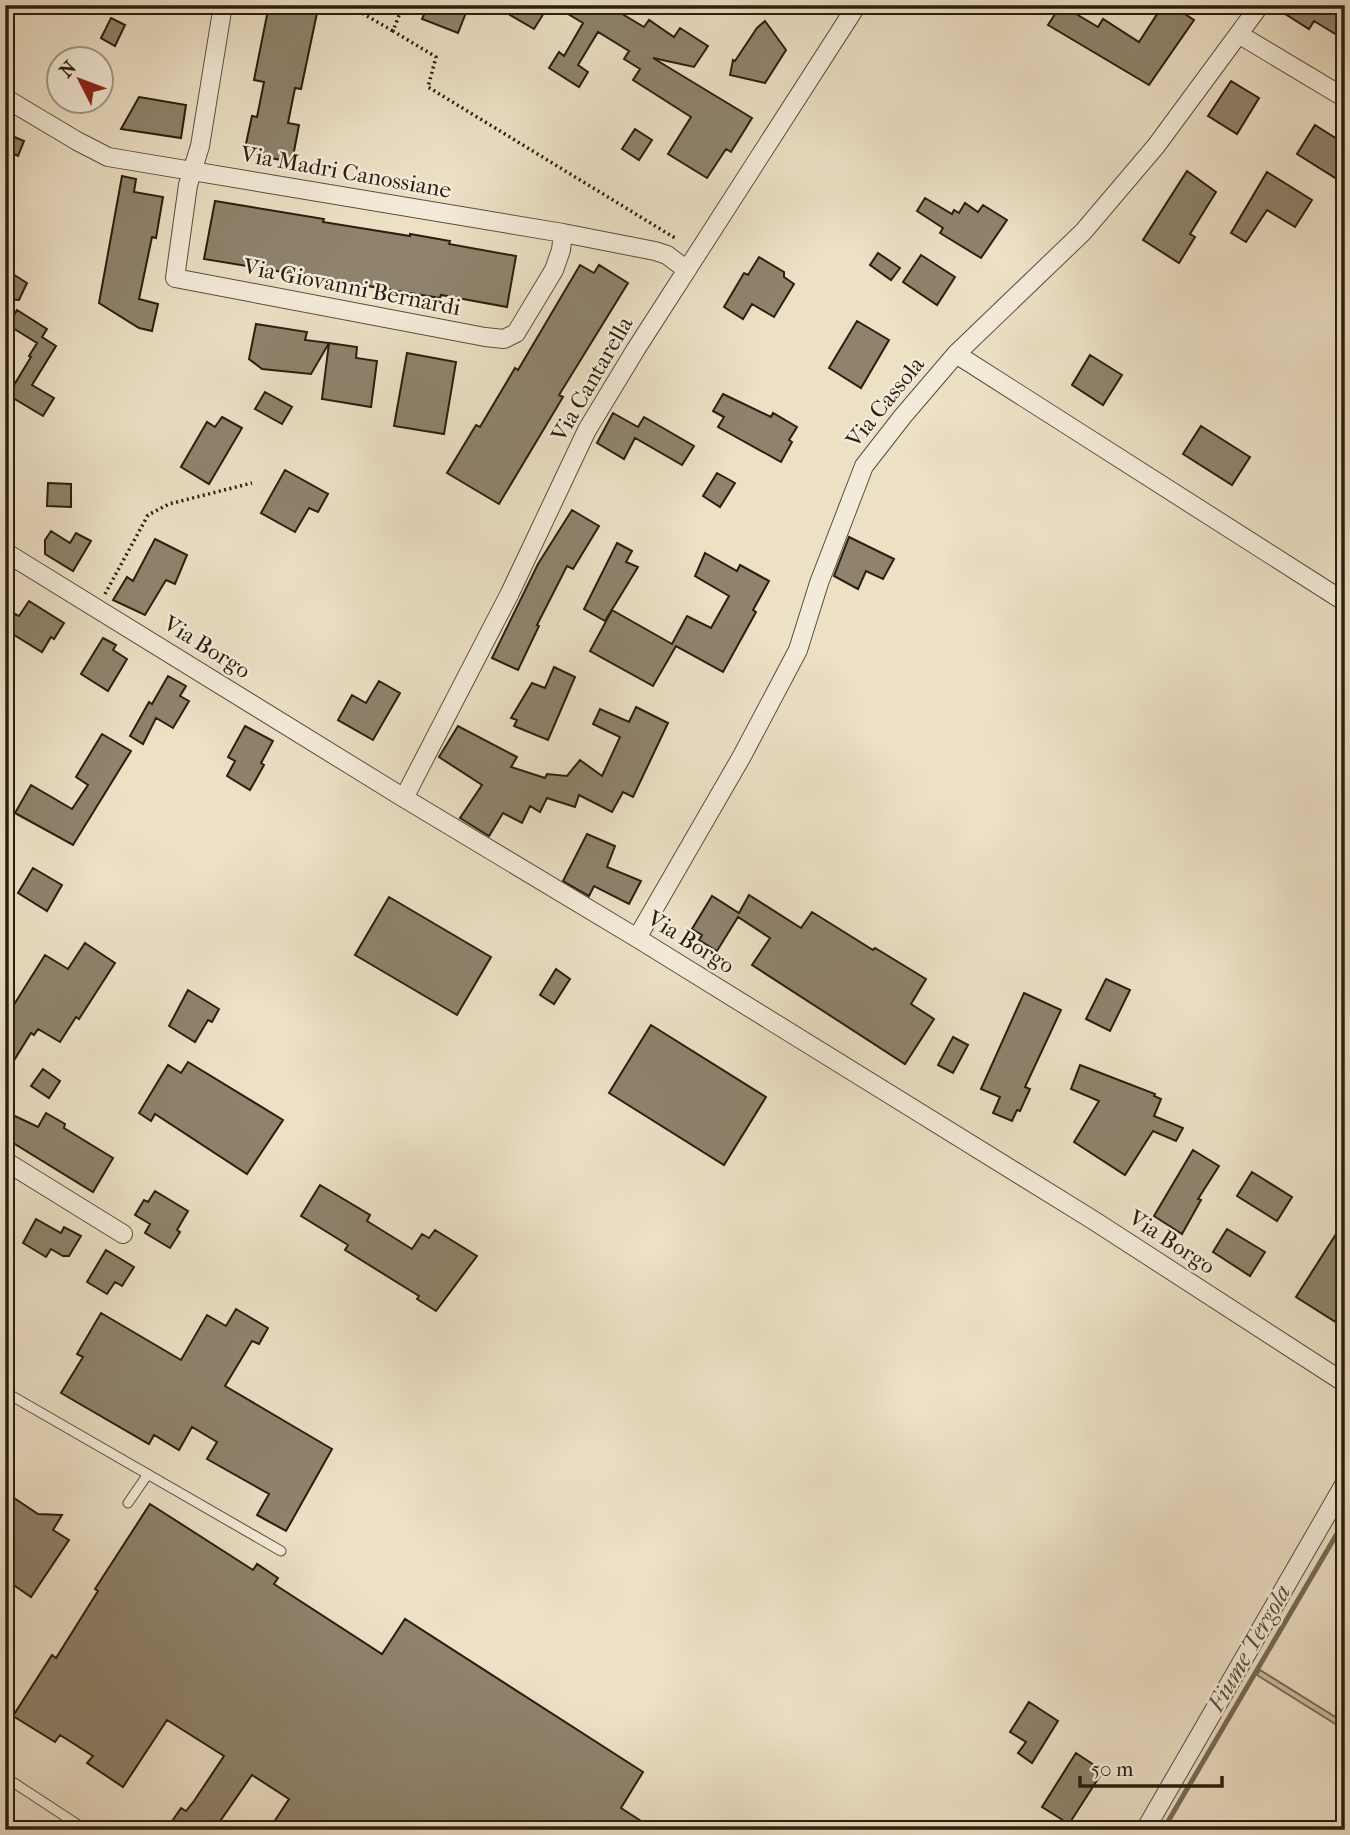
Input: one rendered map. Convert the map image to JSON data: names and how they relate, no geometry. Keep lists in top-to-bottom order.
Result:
{
  "streets": {
    "street": [
      "Via Madri Canossiane",
      "Via Giovanni Bernardi",
      "Via Cantarella",
      "Via Cassola",
      "Via Borgo"
    ]
  },
  "crossings": [
    ["Via Madri Canossiane", "Via Giovanni Bernardi"],
    ["Via Madri Canossiane", "Via Cantarella"],
    ["Via Cantarella", "Via Borgo"],
    ["Via Cassola", "Via Borgo"]
  ],
  "water": ["Fiume Tergola"],
  "scale_bar": "50 m",
  "north": "top left"
}
